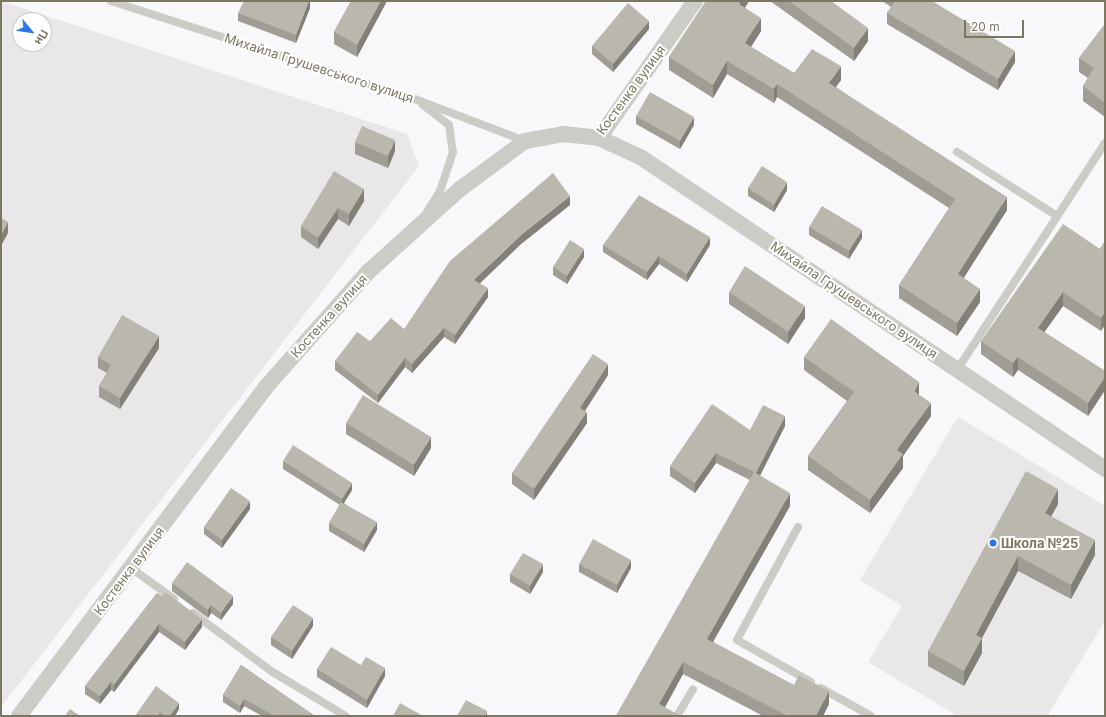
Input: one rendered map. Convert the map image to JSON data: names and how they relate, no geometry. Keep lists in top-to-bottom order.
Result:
{
  "streets": {
    "street": ["Михайла Грушевського вулиця", "Костенка вулиця"]
  },
  "crossings": [
    ["Михайла Грушевського вулиця", "Костенка вулиця"]
  ],
  "places": ["Школа №25"],
  "scale_bar": "20 m",
  "north": "bottom right"
}
